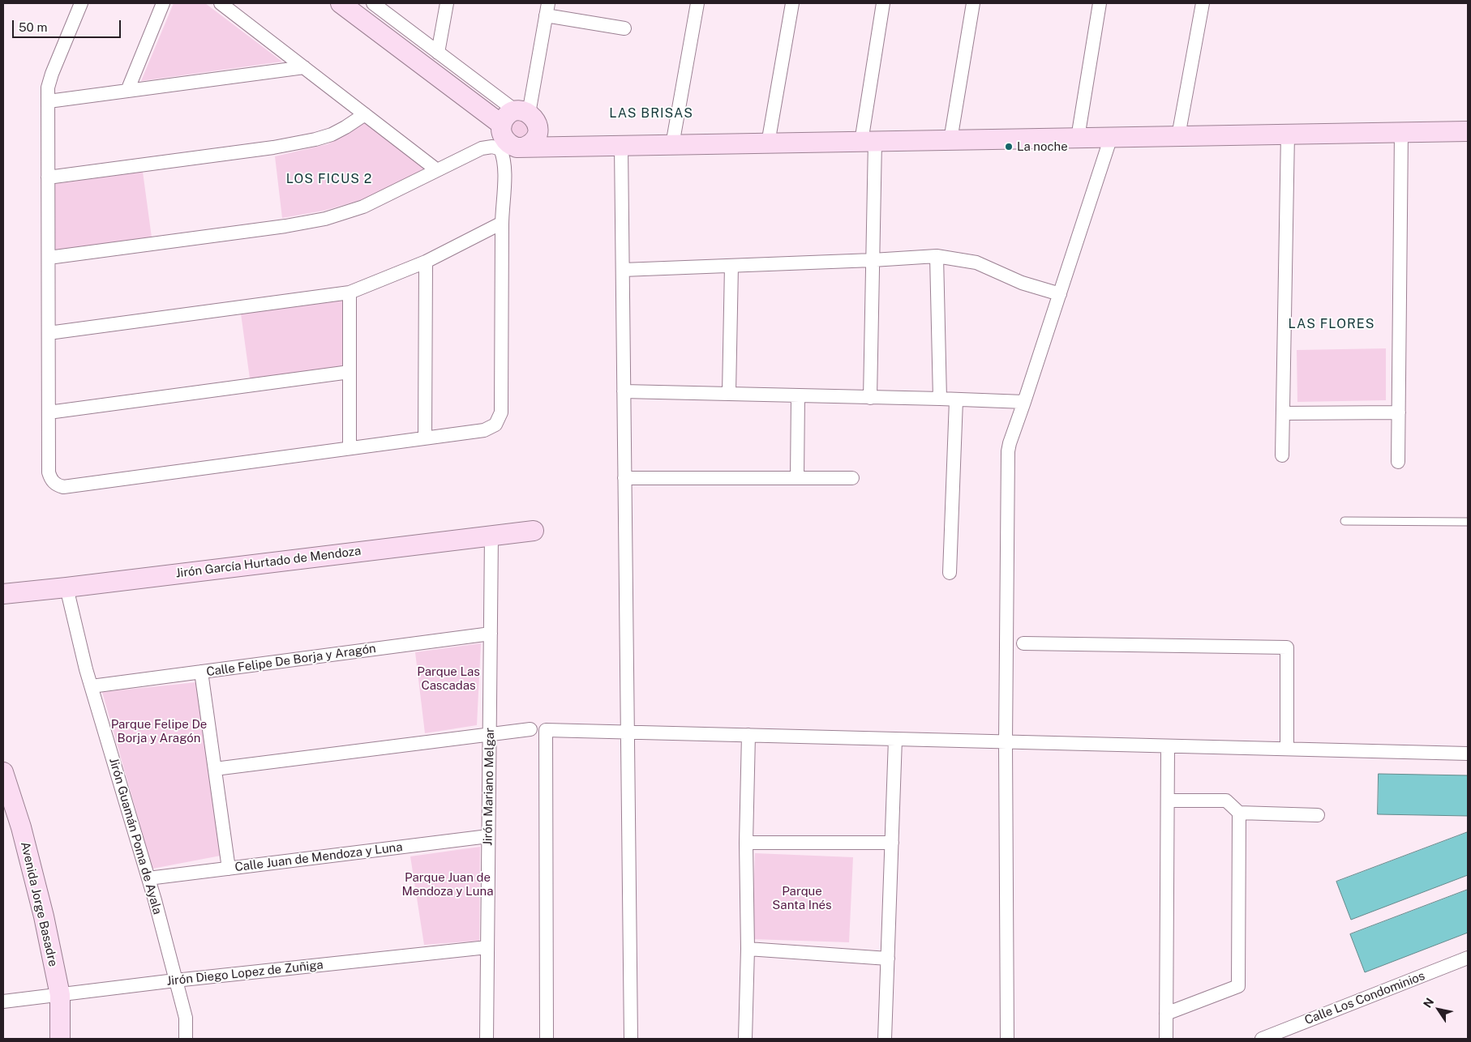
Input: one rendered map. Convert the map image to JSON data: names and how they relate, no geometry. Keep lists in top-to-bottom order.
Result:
{
  "streets": {
    "street": [
      "Jirón García Hurtado de Mendoza",
      "Calle Felipe De Borja y Aragón",
      "Jirón Mariano Melgar",
      "Jirón Guamán Poma de Ayala",
      "Calle Juan de Mendoza y Luna",
      "Avenida Jorge Basadre",
      "Jirón Diego Lopez de Zuñiga",
      "Calle Los Condominios"
    ]
  },
  "crossings": [
    ["Jirón García Hurtado de Mendoza", "Jirón Mariano Melgar"],
    ["Jirón García Hurtado de Mendoza", "Jirón Guamán Poma de Ayala"],
    ["Calle Felipe De Borja y Aragón", "Jirón Mariano Melgar"],
    ["Calle Felipe De Borja y Aragón", "Jirón Guamán Poma de Ayala"],
    ["Jirón Mariano Melgar", "Calle Juan de Mendoza y Luna"],
    ["Jirón Mariano Melgar", "Jirón Diego Lopez de Zuñiga"],
    ["Jirón Guamán Poma de Ayala", "Calle Juan de Mendoza y Luna"],
    ["Jirón Guamán Poma de Ayala", "Jirón Diego Lopez de Zuñiga"],
    ["Avenida Jorge Basadre", "Jirón Diego Lopez de Zuñiga"]
  ],
  "districts": ["LAS BRISAS", "LOS FICUS 2", "LAS FLORES"],
  "parks": [
    "Parque Las Cascadas",
    "Parque Felipe De Borja y Aragón",
    "Parque Juan de Mendoza y Luna",
    "Parque Santa Inés"
  ],
  "places": ["La noche"],
  "scale_bar": "50 m",
  "north": "top left"
}
